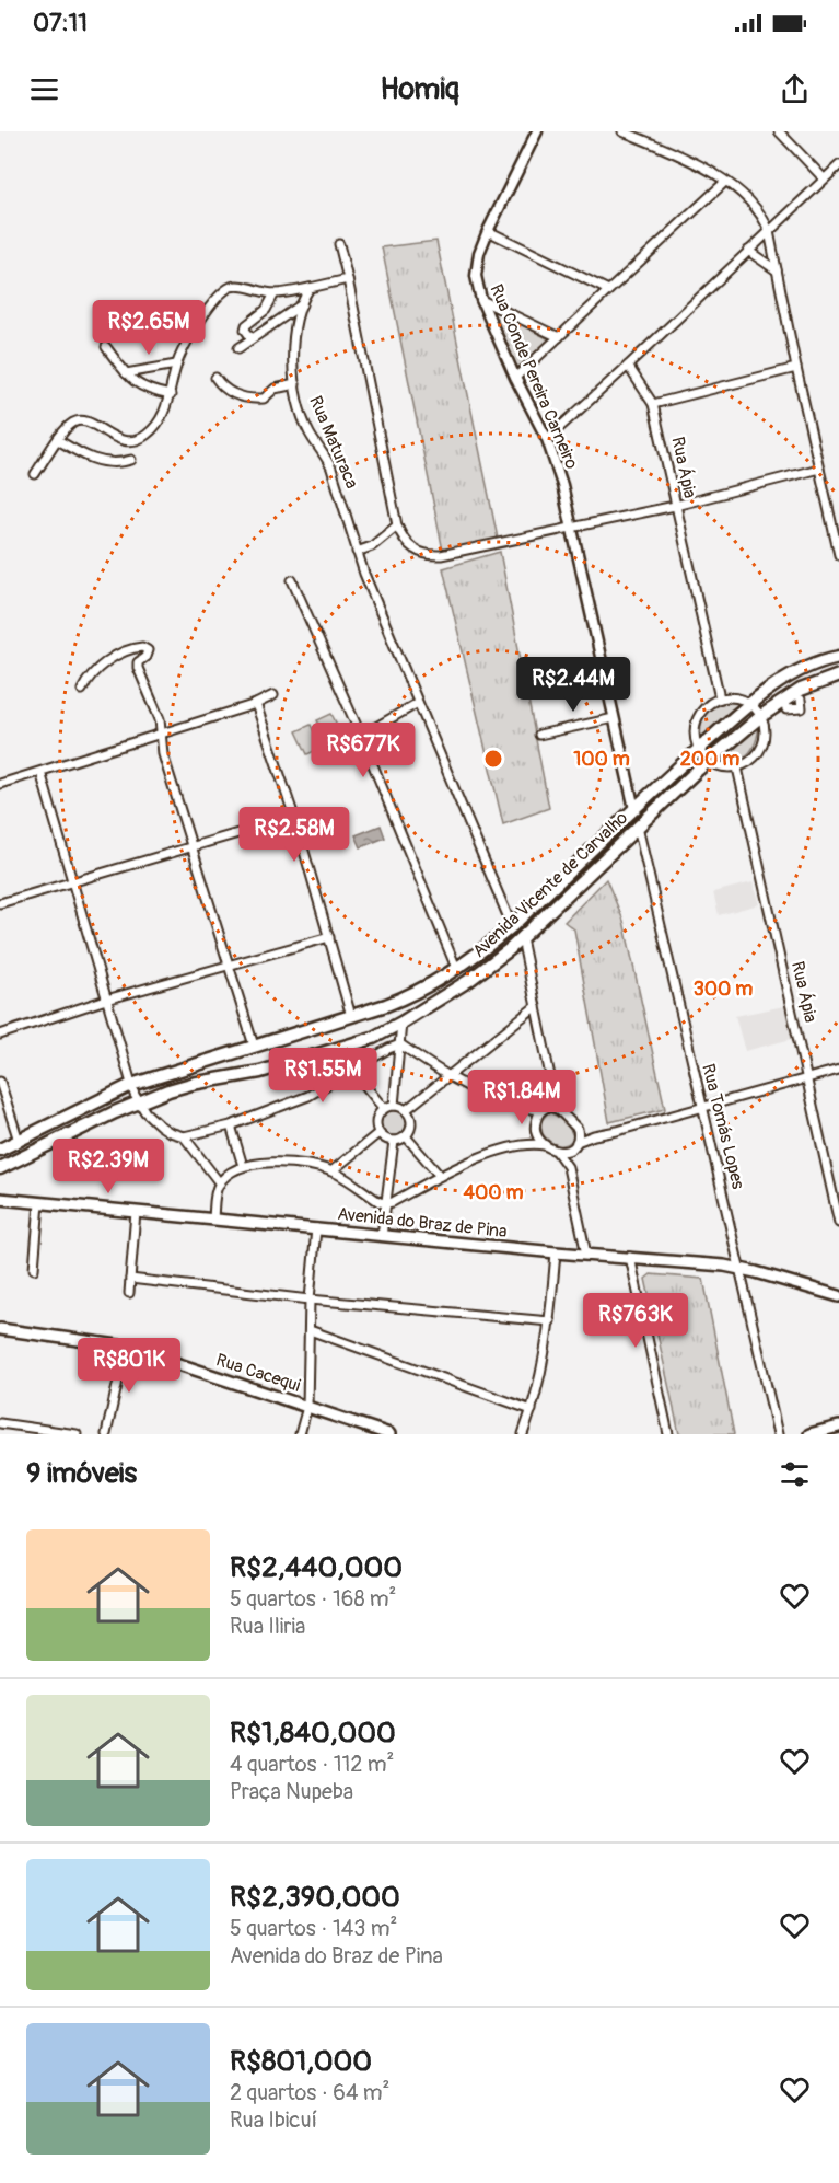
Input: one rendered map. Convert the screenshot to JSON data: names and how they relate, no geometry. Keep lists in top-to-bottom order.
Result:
{
  "streets": {
    "main road": ["Avenida Vicente de Carvalho", "Avenida do Braz de Pina", "Rua Cacequi"],
    "street": [
      "Rua Conde Pereira Carneiro",
      "Rua Maturaca",
      "Rua Ápia",
      "Rua Tomás Lopes"
    ]
  },
  "crossings": [
    ["Rua Conde Pereira Carneiro", "Rua Maturaca"],
    ["Rua Maturaca", "Avenida Vicente de Carvalho"],
    ["Avenida Vicente de Carvalho", "Rua Tomás Lopes"],
    ["Rua Tomás Lopes", "Avenida do Braz de Pina"]
  ],
  "page": {
    "status": "07:11",
    "header": "Homiq",
    "price": [
      "R$2.65M",
      "R$2.44M",
      "R$677K",
      "R$2.58M",
      "R$1.55M",
      "R$1.84M",
      "R$2.39M",
      "R$763K",
      "R$801K"
    ],
    "heading": "9 imóveis",
    "list": [
      {
        "name": "R$2,440,000",
        "note": "5 quartos · 168 m² · Rua Iliria"
      },
      {
        "name": "R$1,840,000",
        "note": "4 quartos · 112 m² · Praça Nupeba"
      },
      {
        "name": "R$2,390,000",
        "note": "5 quartos · 143 m² · Avenida do Braz de Pina"
      },
      {
        "name": "R$801,000",
        "note": "2 quartos · 64 m² · Rua Ibicuí"
      }
    ]
  },
  "rings": [
    "100 m",
    "200 m",
    "300 m",
    "400 m"
  ]
}
